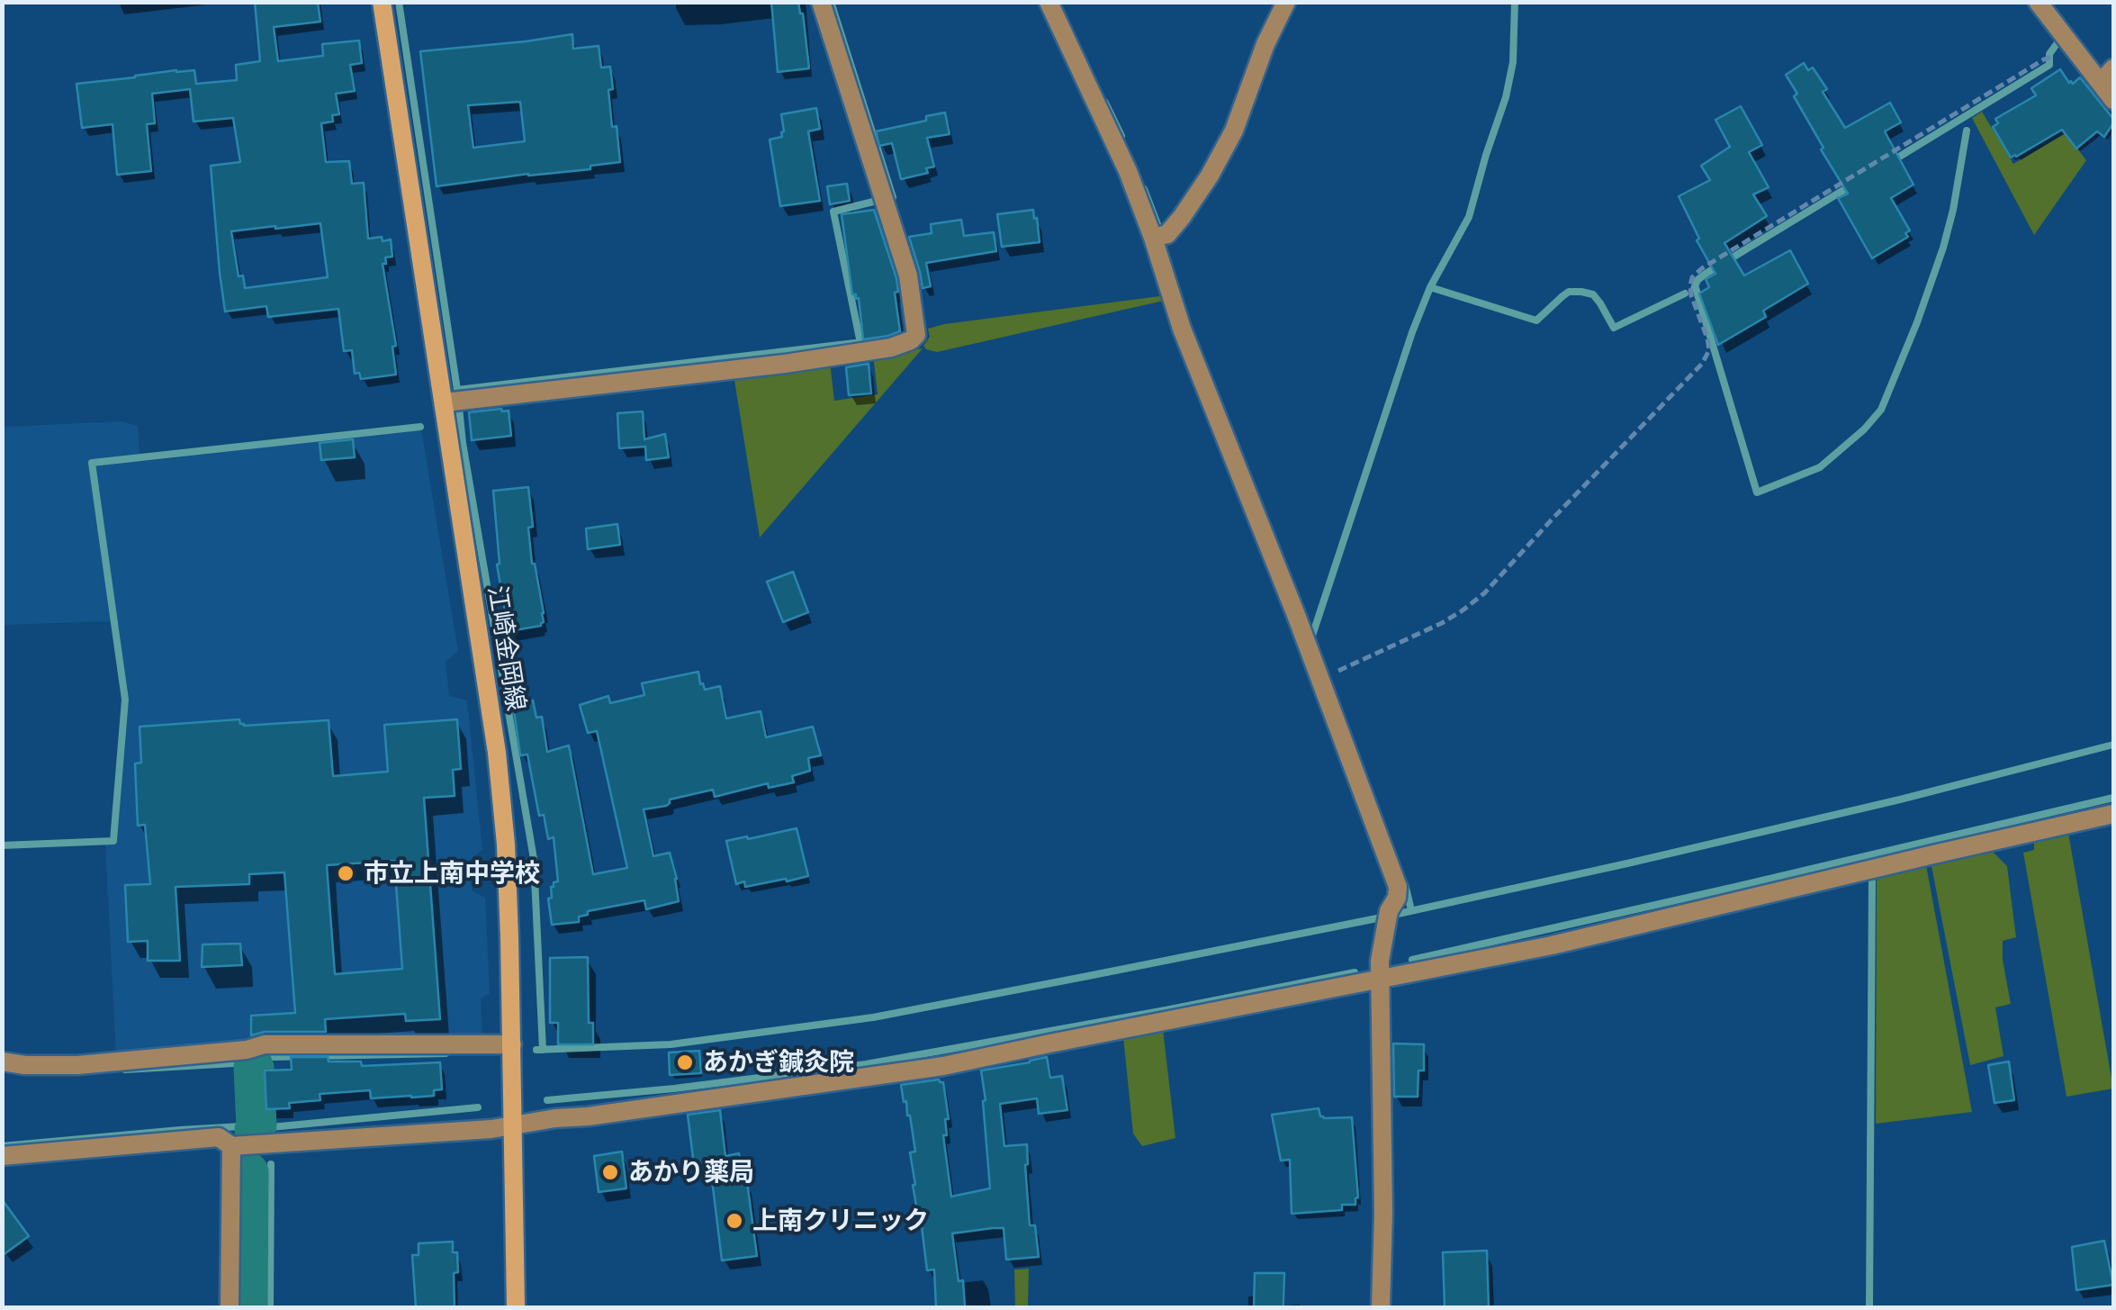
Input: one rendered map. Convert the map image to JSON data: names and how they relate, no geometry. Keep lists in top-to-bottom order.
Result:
{
  "streets": {
    "main road": ["江崎金岡線"]
  },
  "places": [
    "市立上南中学校",
    "あかぎ鍼灸院",
    "あかり薬局",
    "上南クリニック"
  ]
}
